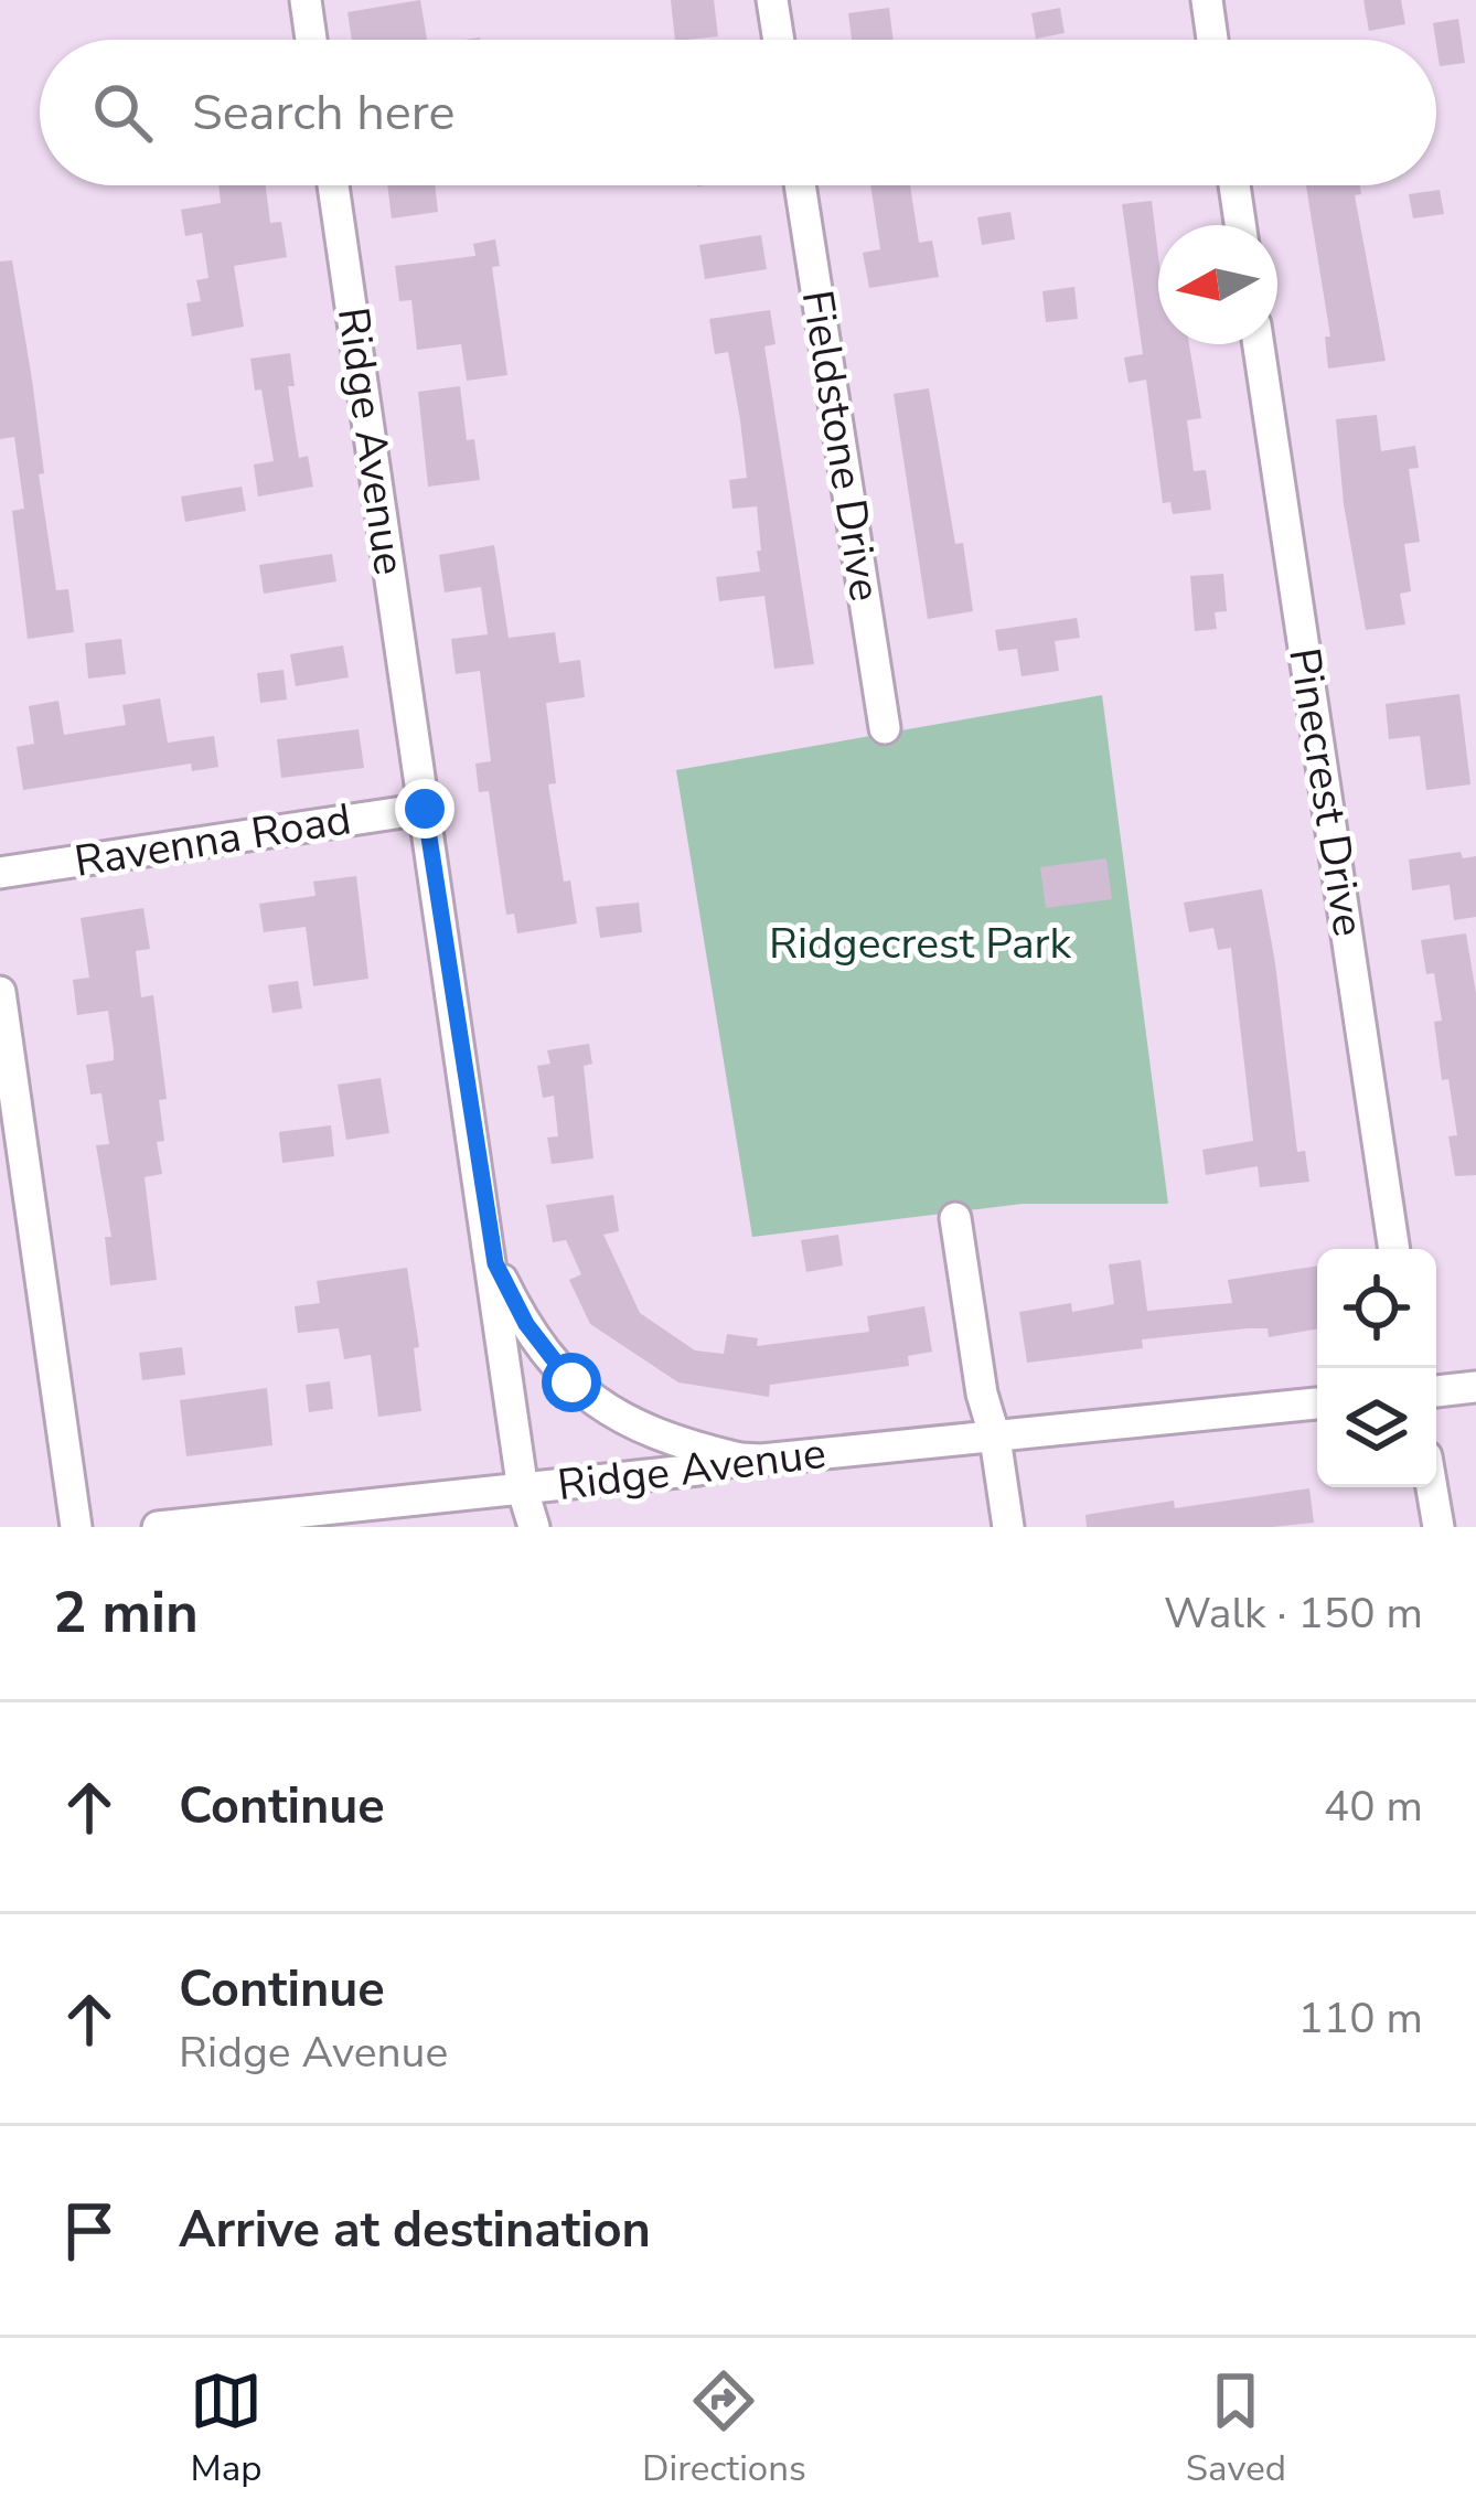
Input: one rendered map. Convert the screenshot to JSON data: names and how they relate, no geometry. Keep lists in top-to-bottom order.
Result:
{
  "streets": {
    "street": [
      "Ridge Avenue",
      "Fieldstone Drive",
      "Pinecrest Drive",
      "Ravenna Road"
    ]
  },
  "crossings": [
    ["Ridge Avenue", "Ravenna Road"]
  ],
  "parks": ["Ridgecrest Park"],
  "north": "left",
  "page": {
    "search": "Search here",
    "heading": ["2 min", "Walk · 150 m"],
    "list": [
      ["Continue", "40 m"],
      ["Continue", "Ridge Avenue", "110 m"],
      "Arrive at destination"
    ],
    "nav": ["Map", "Directions", "Saved"]
  }
}
